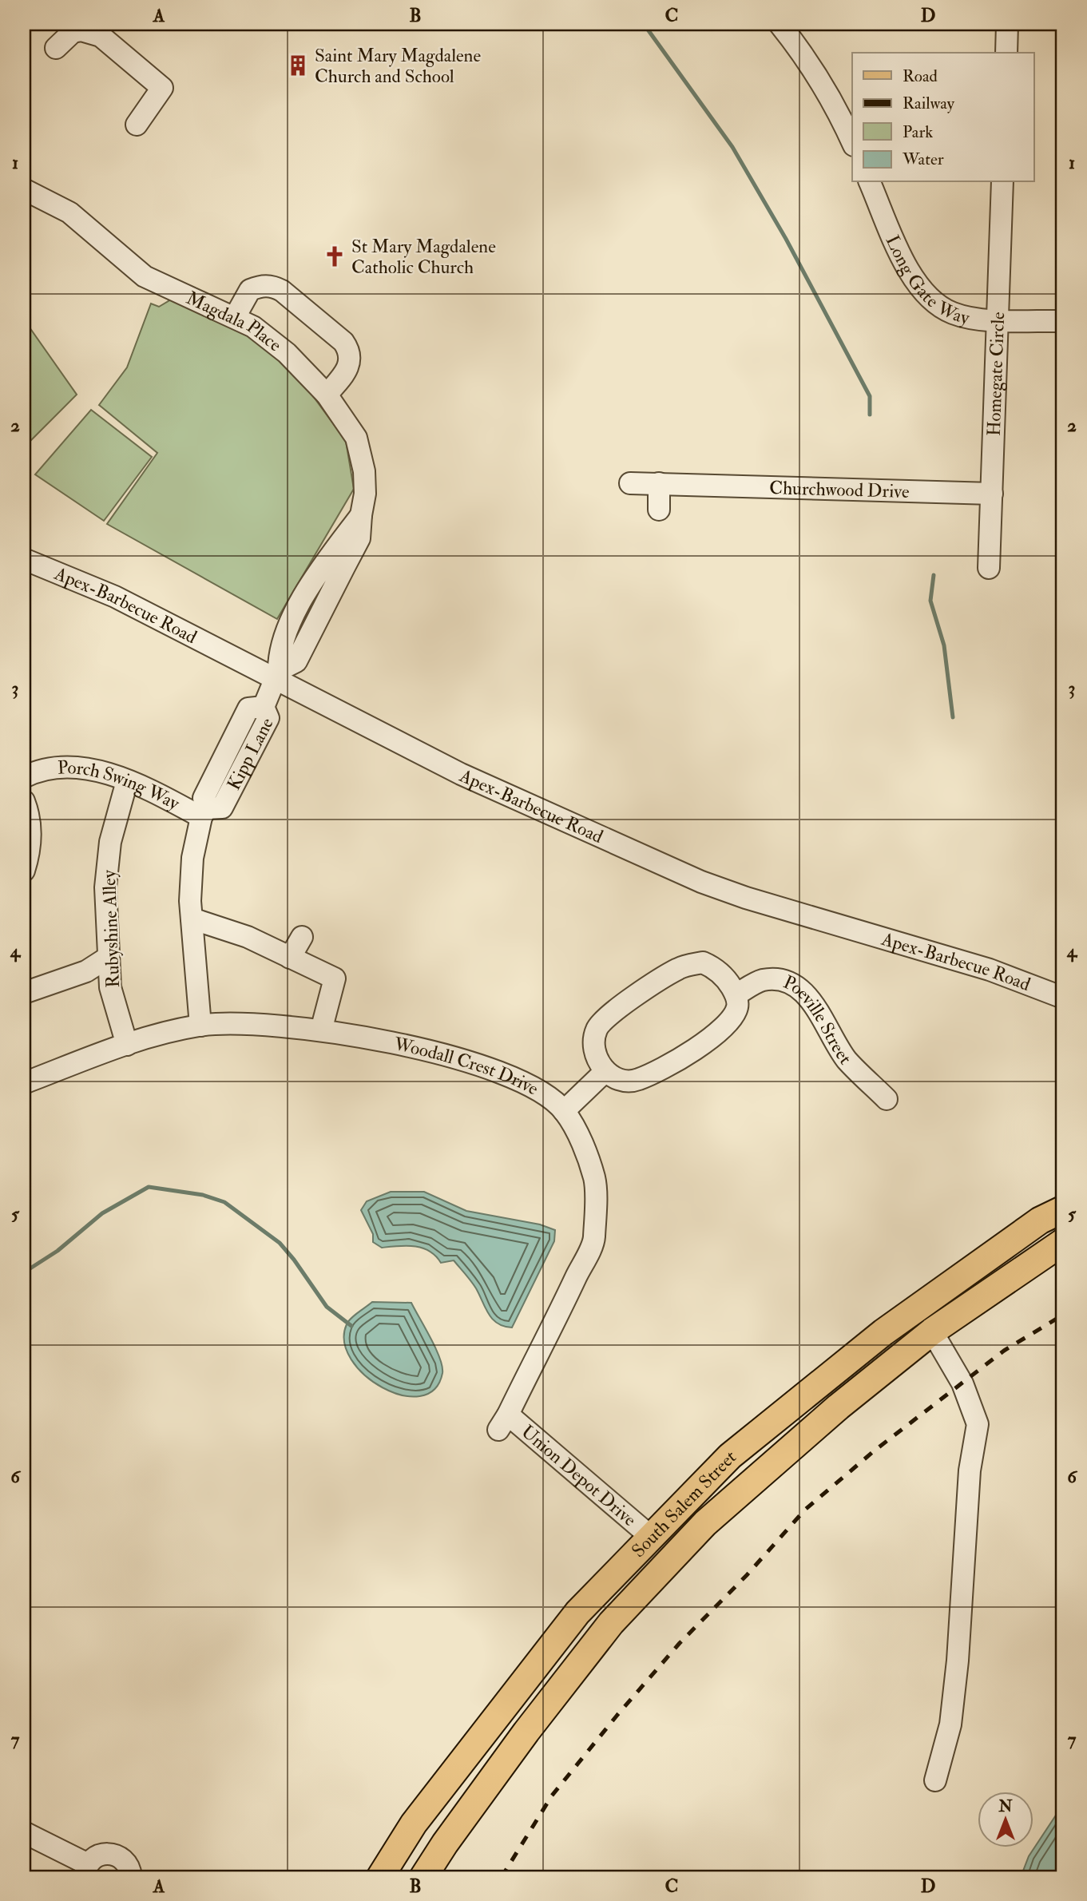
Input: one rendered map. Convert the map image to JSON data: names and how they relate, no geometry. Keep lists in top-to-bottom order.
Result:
{
  "streets": {
    "main road": ["South Salem Street"],
    "street": [
      "Long Gate Way",
      "Magdala Place",
      "Homegate Circle",
      "Churchwood Drive",
      "Apex-Barbecue Road",
      "Kipp Lane",
      "Porch Swing Way",
      "Rubyshine Alley",
      "Poeville Street",
      "Woodall Crest Drive",
      "Union Depot Drive"
    ]
  },
  "crossings": [
    ["Long Gate Way", "Homegate Circle"],
    ["Magdala Place", "Apex-Barbecue Road"],
    ["Magdala Place", "Kipp Lane"],
    ["Homegate Circle", "Churchwood Drive"],
    ["Apex-Barbecue Road", "Kipp Lane"],
    ["Kipp Lane", "Porch Swing Way"],
    ["Porch Swing Way", "Rubyshine Alley"],
    ["Rubyshine Alley", "Woodall Crest Drive"],
    ["Woodall Crest Drive", "Union Depot Drive"],
    ["Union Depot Drive", "South Salem Street"]
  ],
  "places": {
    "building": ["Saint Mary Magdalene Church and School"],
    "church": ["St Mary Magdalene Catholic Church"]
  },
  "legend": [
    "Road",
    "Railway",
    "Park",
    "Water"
  ],
  "north": "top",
  "grid": {
    "columns": [
      "A",
      "B",
      "C",
      "D"
    ],
    "rows": [
      "1",
      "2",
      "3",
      "4",
      "5",
      "6",
      "7"
    ]
  }
}
